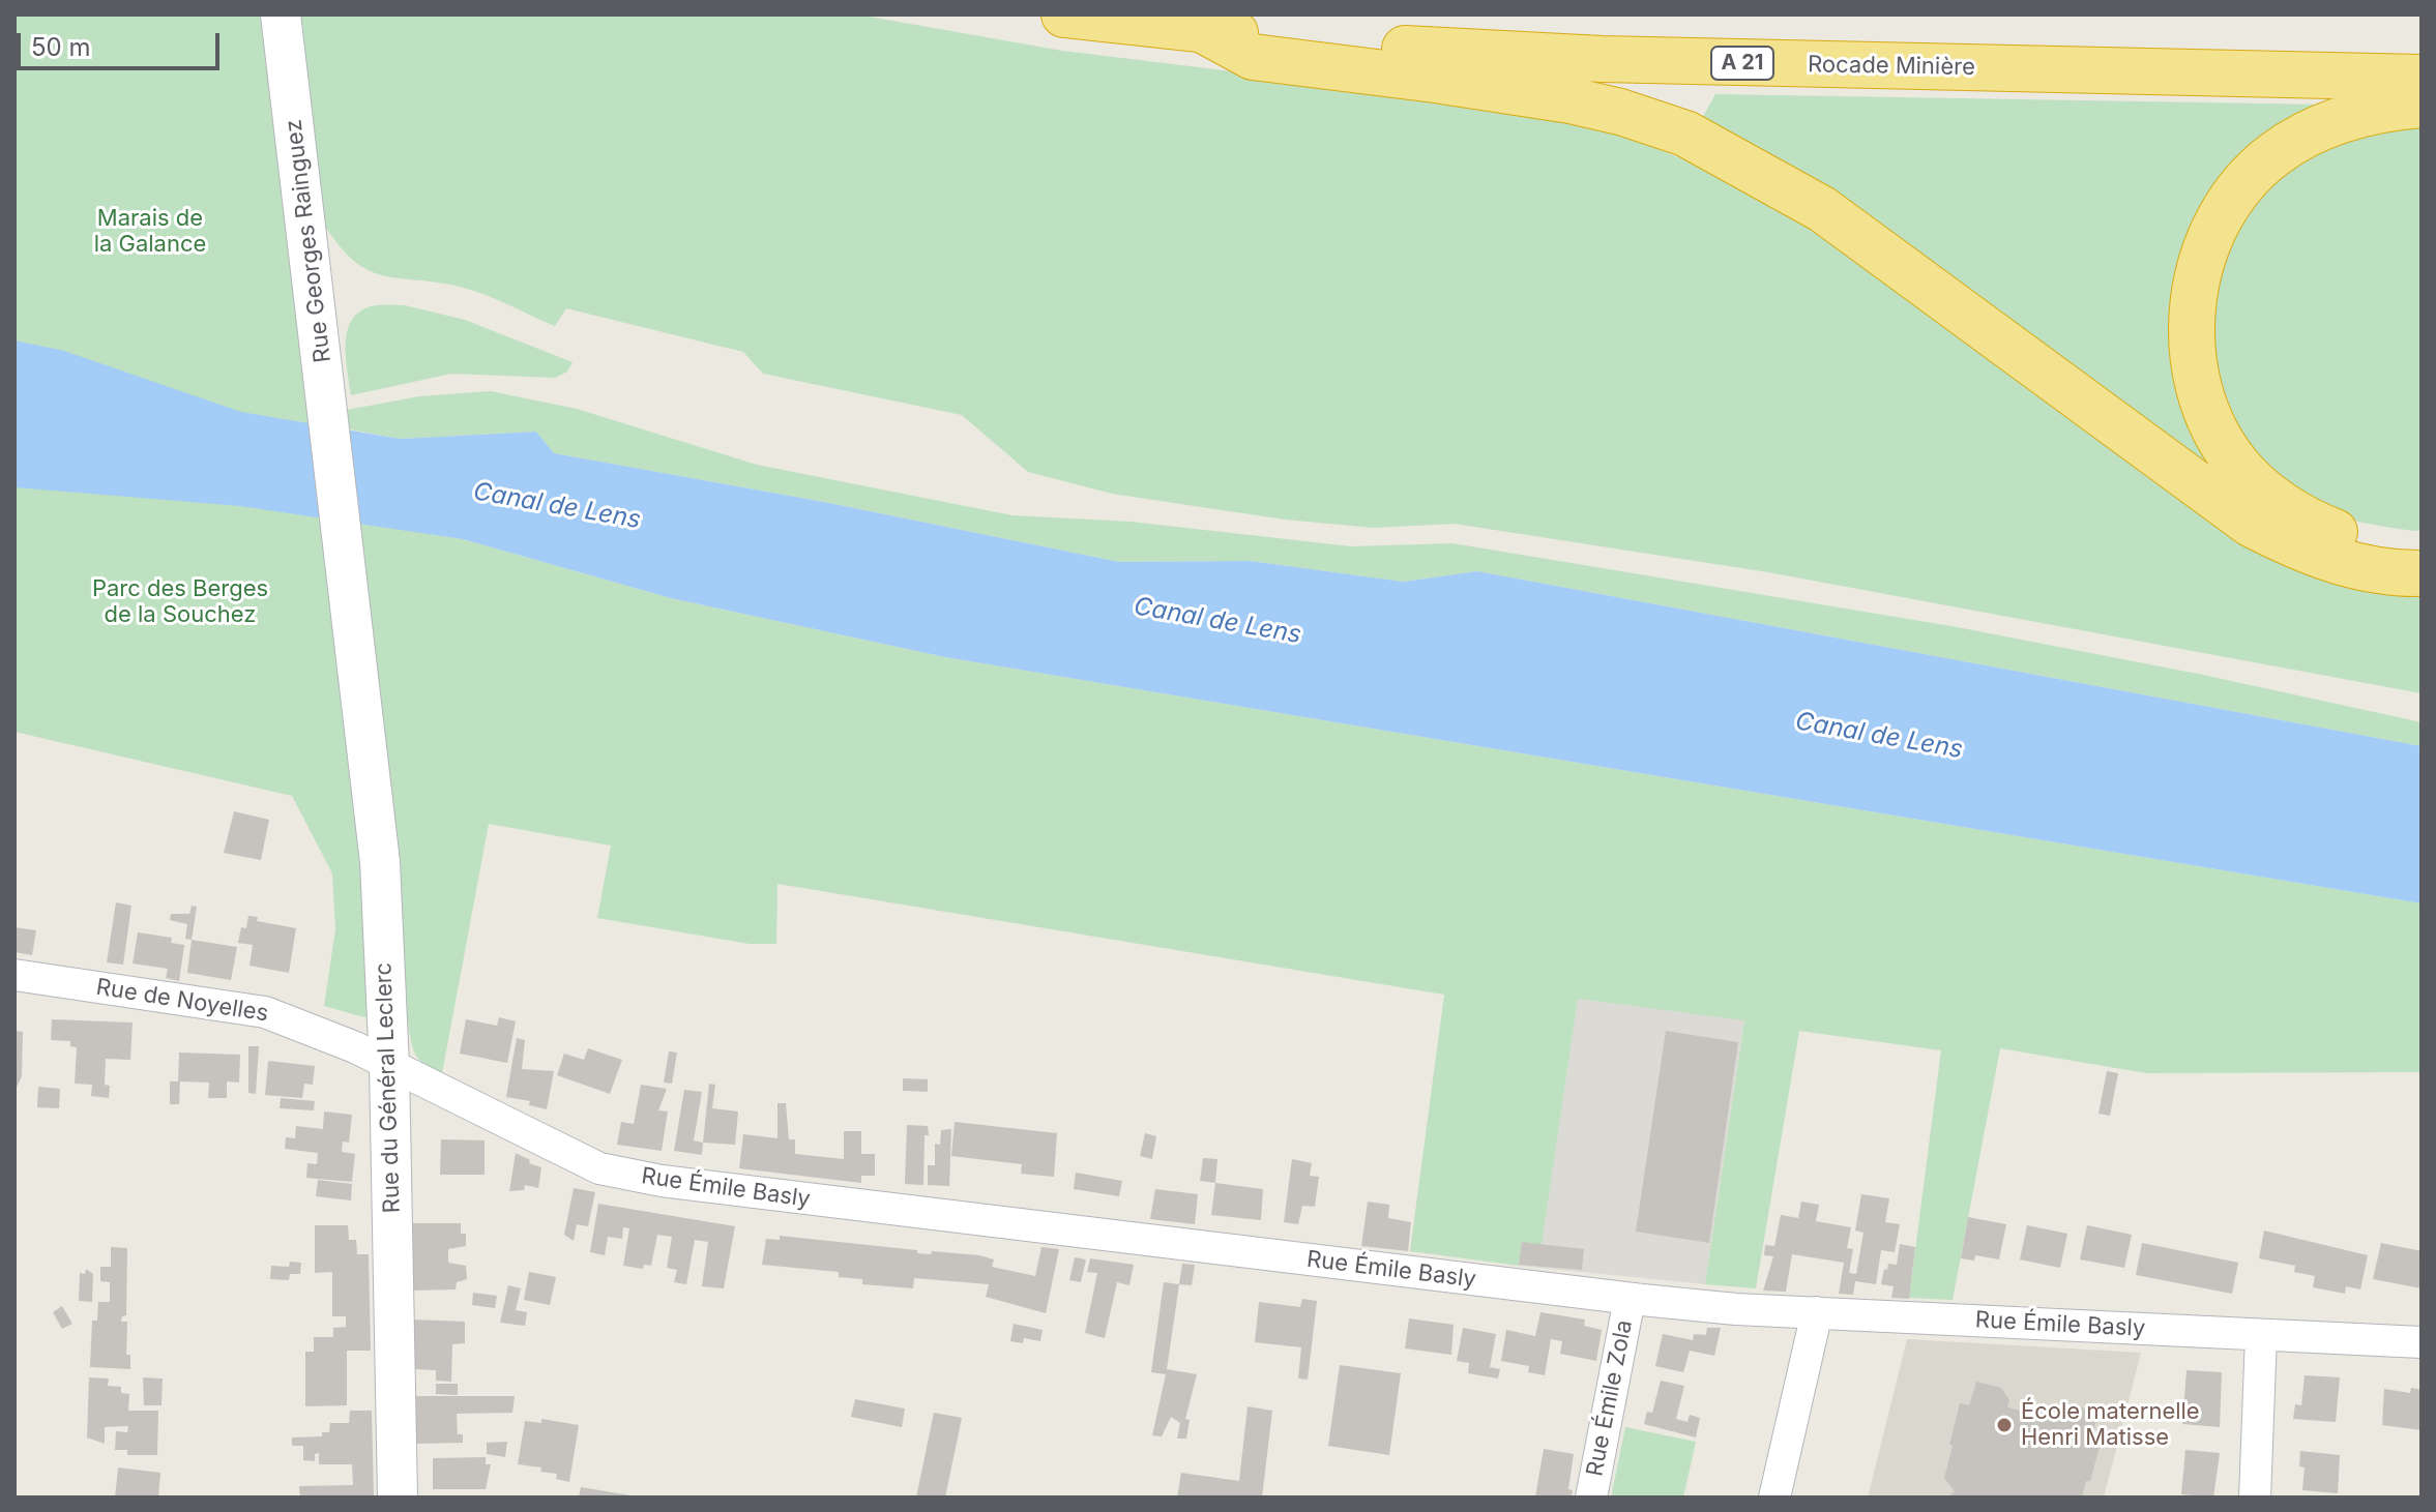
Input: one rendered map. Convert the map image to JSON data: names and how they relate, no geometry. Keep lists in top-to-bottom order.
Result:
{
  "streets": {
    "highway": ["A 21", "Rocade Minière"],
    "street": [
      "Rue Georges Rainguez",
      "Rue de Noyelles",
      "Rue du Général Leclerc",
      "Rue Émile Basly",
      "Rue Émile Zola"
    ]
  },
  "crossings": [
    ["Rue Georges Rainguez", "Rue du Général Leclerc"],
    ["Rue de Noyelles", "Rue du Général Leclerc"],
    ["Rue de Noyelles", "Rue Émile Basly"],
    ["Rue du Général Leclerc", "Rue Émile Basly"],
    ["Rue Émile Basly", "Rue Émile Zola"]
  ],
  "water": ["Canal de Lens"],
  "parks": ["Marais de la Galance", "Parc des Berges de la Souchez"],
  "places": ["École maternelle Henri Matisse"],
  "scale_bar": "50 m"
}
